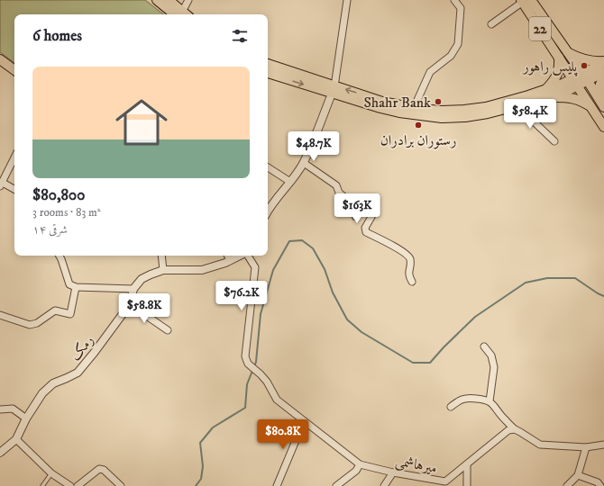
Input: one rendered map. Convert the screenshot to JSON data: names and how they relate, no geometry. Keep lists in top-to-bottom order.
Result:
{
  "streets": {
    "main road": ["22"],
    "street": ["رمک", "میرهاشمی"]
  },
  "places": ["پلیس راهور", "Shahr Bank", "رستوران برادران"],
  "page": {
    "heading": "6 homes",
    "list": [
      {
        "name": "$80,800",
        "note": "3 rooms · 83 m² · شرقی ۱۴"
      }
    ],
    "price": [
      "$58.4K",
      "$48.7K",
      "$163K",
      "$76.2K",
      "$58.8K",
      "$80.8K"
    ]
  }
}
